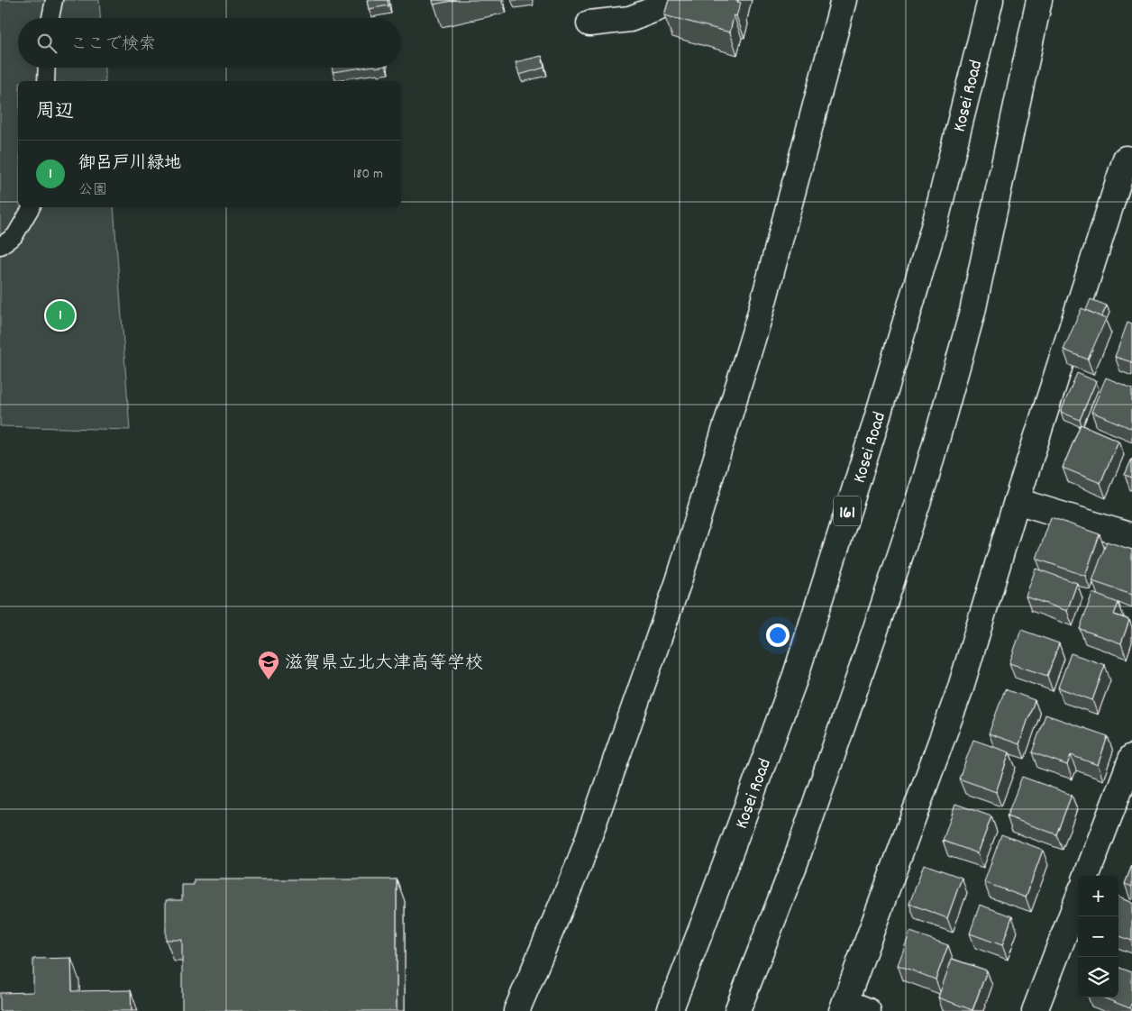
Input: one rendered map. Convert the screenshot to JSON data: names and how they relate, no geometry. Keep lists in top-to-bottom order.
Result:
{
  "streets": {
    "main road": ["Kosei Road", "161"]
  },
  "places": {
    "school or university": ["滋賀県立北大津高等学校"]
  },
  "page": {
    "search": "ここで検索",
    "heading": "周辺",
    "list": [
      {
        "mark": "1",
        "name": "御呂戸川緑地",
        "note": "公園",
        "value": "180 m"
      }
    ],
    "pins": "1",
    "map_buttons": ["+", "−"]
  }
}
